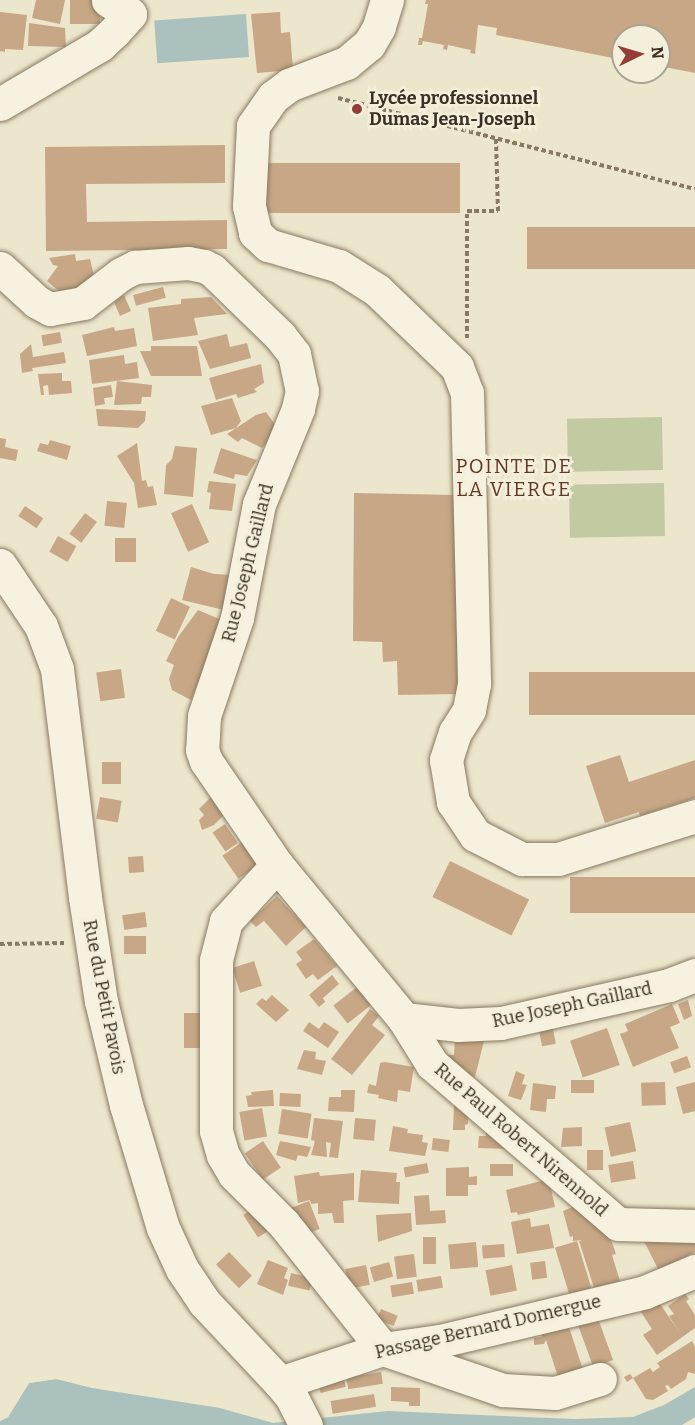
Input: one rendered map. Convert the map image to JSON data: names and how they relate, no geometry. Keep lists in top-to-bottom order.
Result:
{
  "streets": {
    "street": [
      "Rue Joseph Gaillard",
      "Rue du Petit Pavois",
      "Rue Paul Robert Nirennold",
      "Passage Bernard Domergue"
    ]
  },
  "crossings": [
    ["Rue Joseph Gaillard", "Rue Paul Robert Nirennold"],
    ["Rue du Petit Pavois", "Passage Bernard Domergue"]
  ],
  "districts": ["POINTE DE LA VIERGE"],
  "places": ["Lycée professionnel Dumas Jean-Joseph"],
  "north": "right"
}
